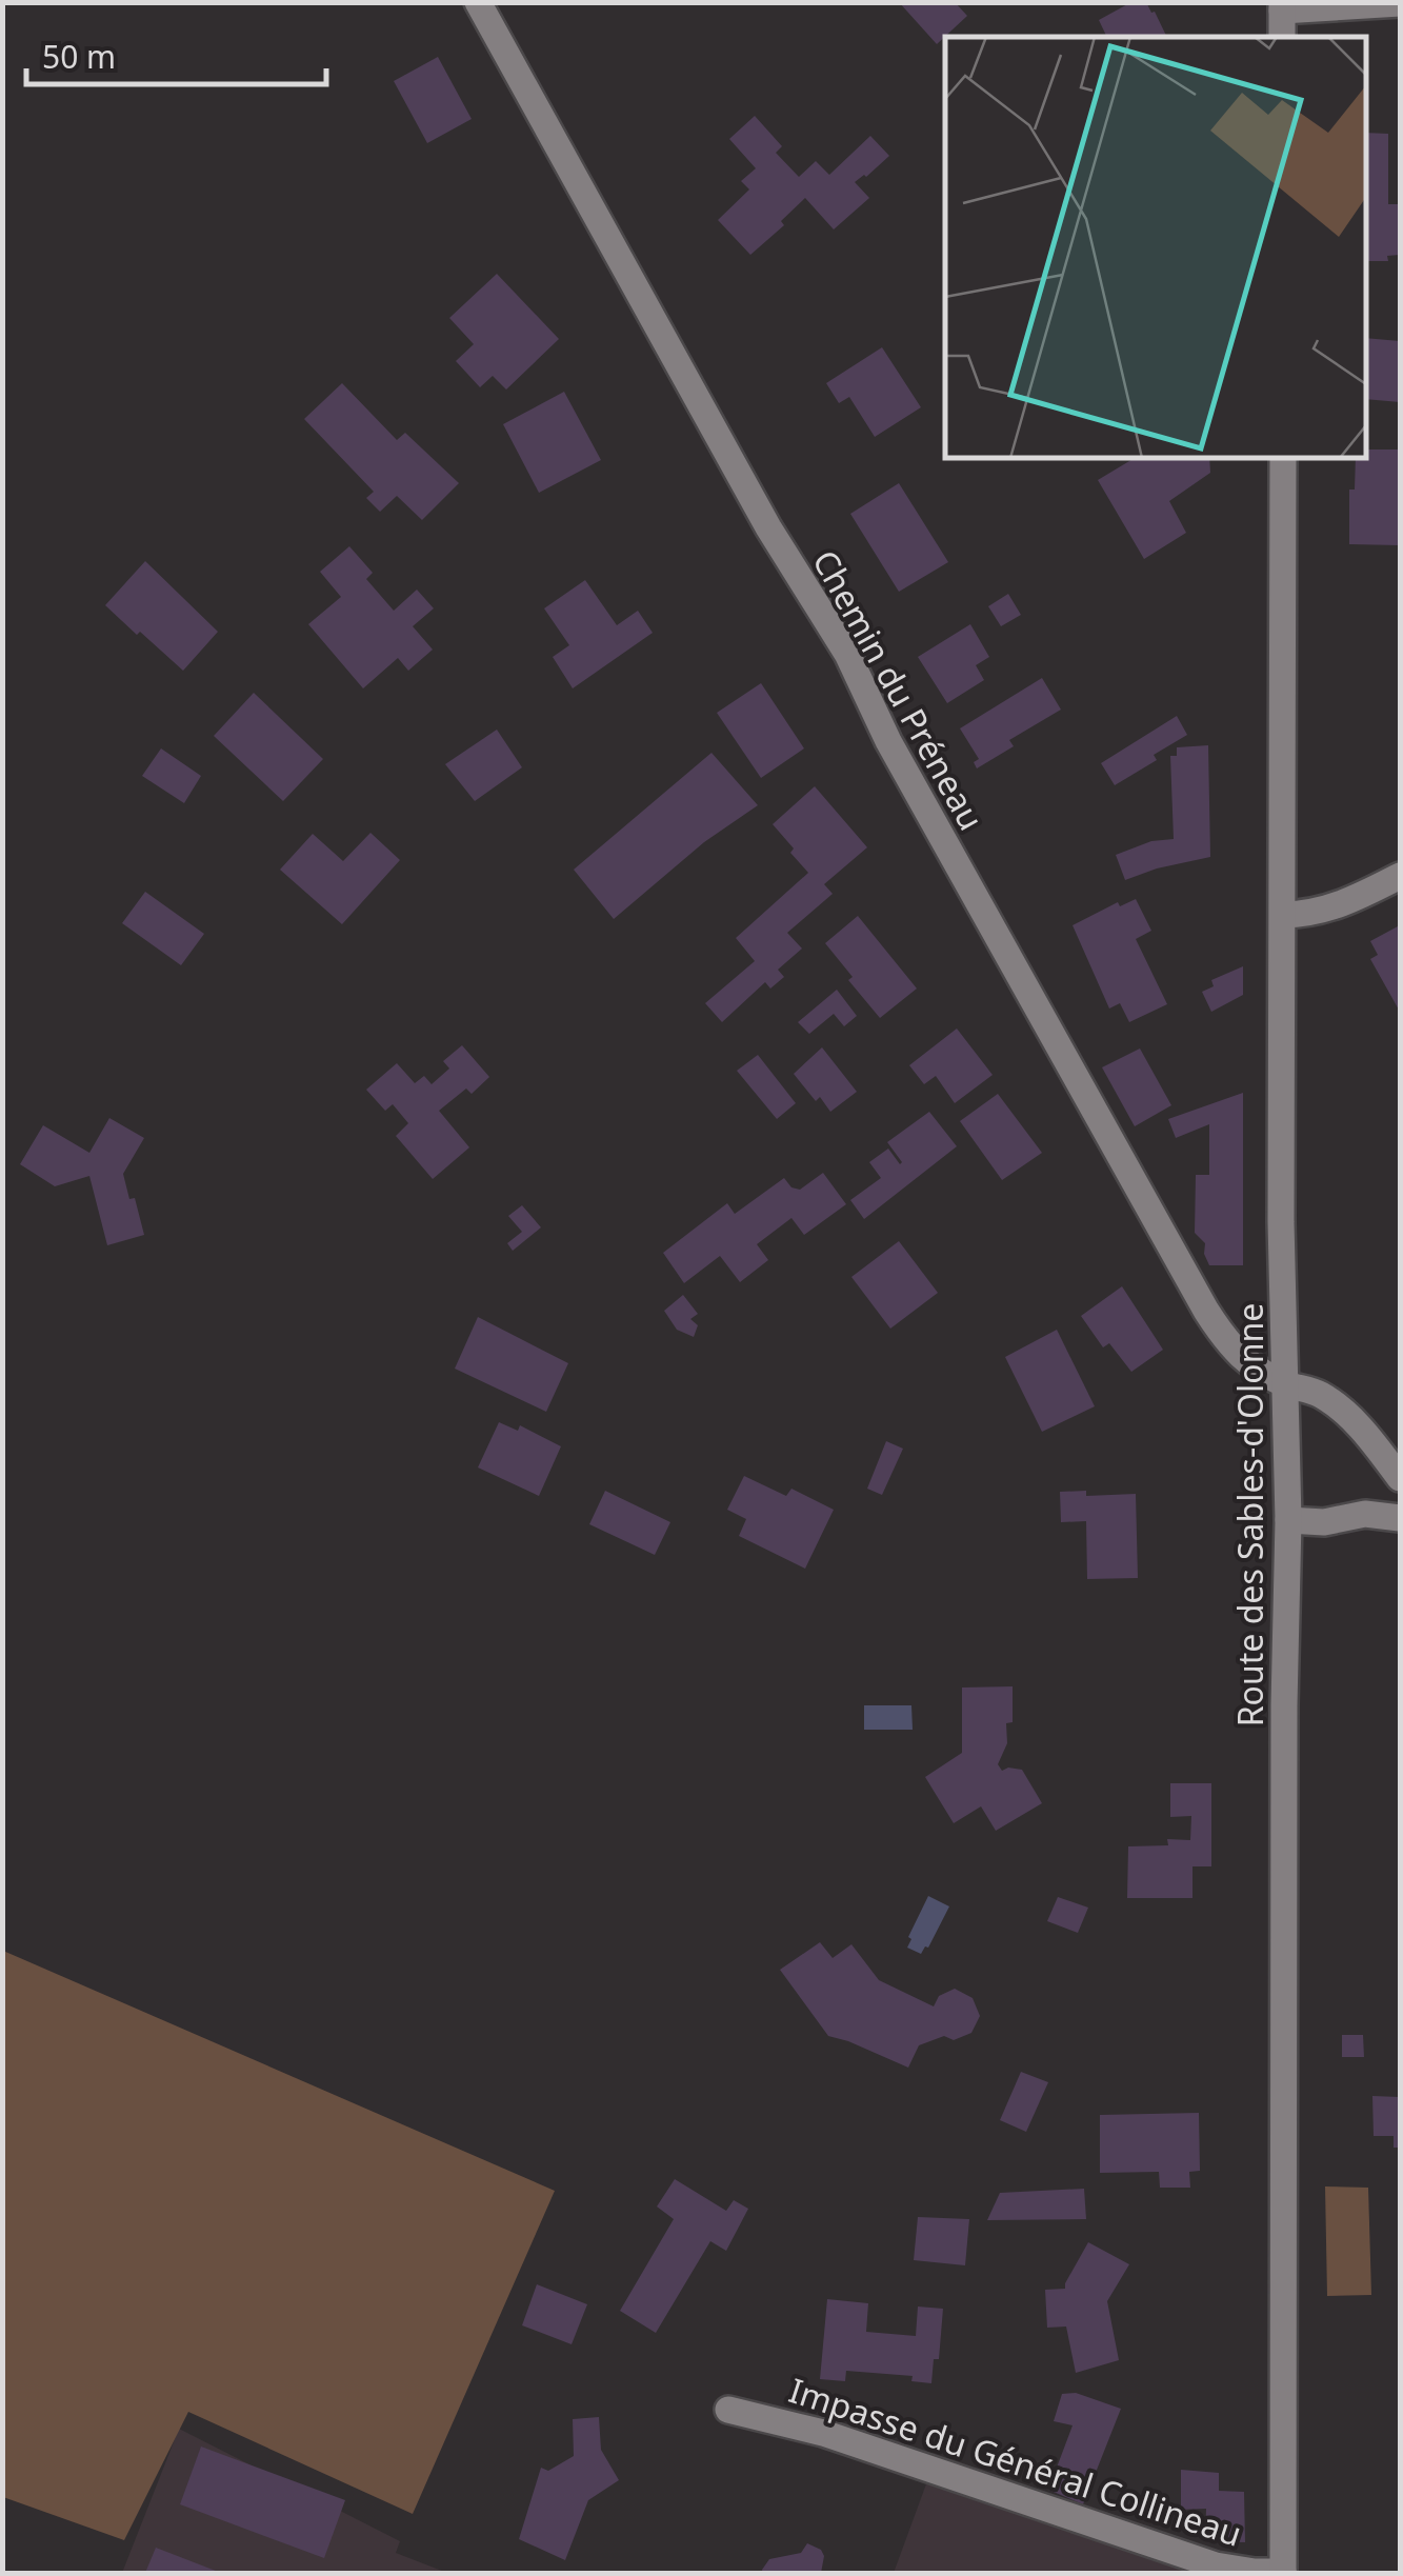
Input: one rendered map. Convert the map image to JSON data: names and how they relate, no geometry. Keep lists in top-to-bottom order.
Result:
{
  "streets": {
    "street": ["Chemin du Préneau", "Route des Sables-d'Olonne", "Impasse du Général Collineau"]
  },
  "crossings": [
    ["Chemin du Préneau", "Route des Sables-d'Olonne"],
    ["Route des Sables-d'Olonne", "Impasse du Général Collineau"]
  ],
  "scale_bar": "50 m"
}
